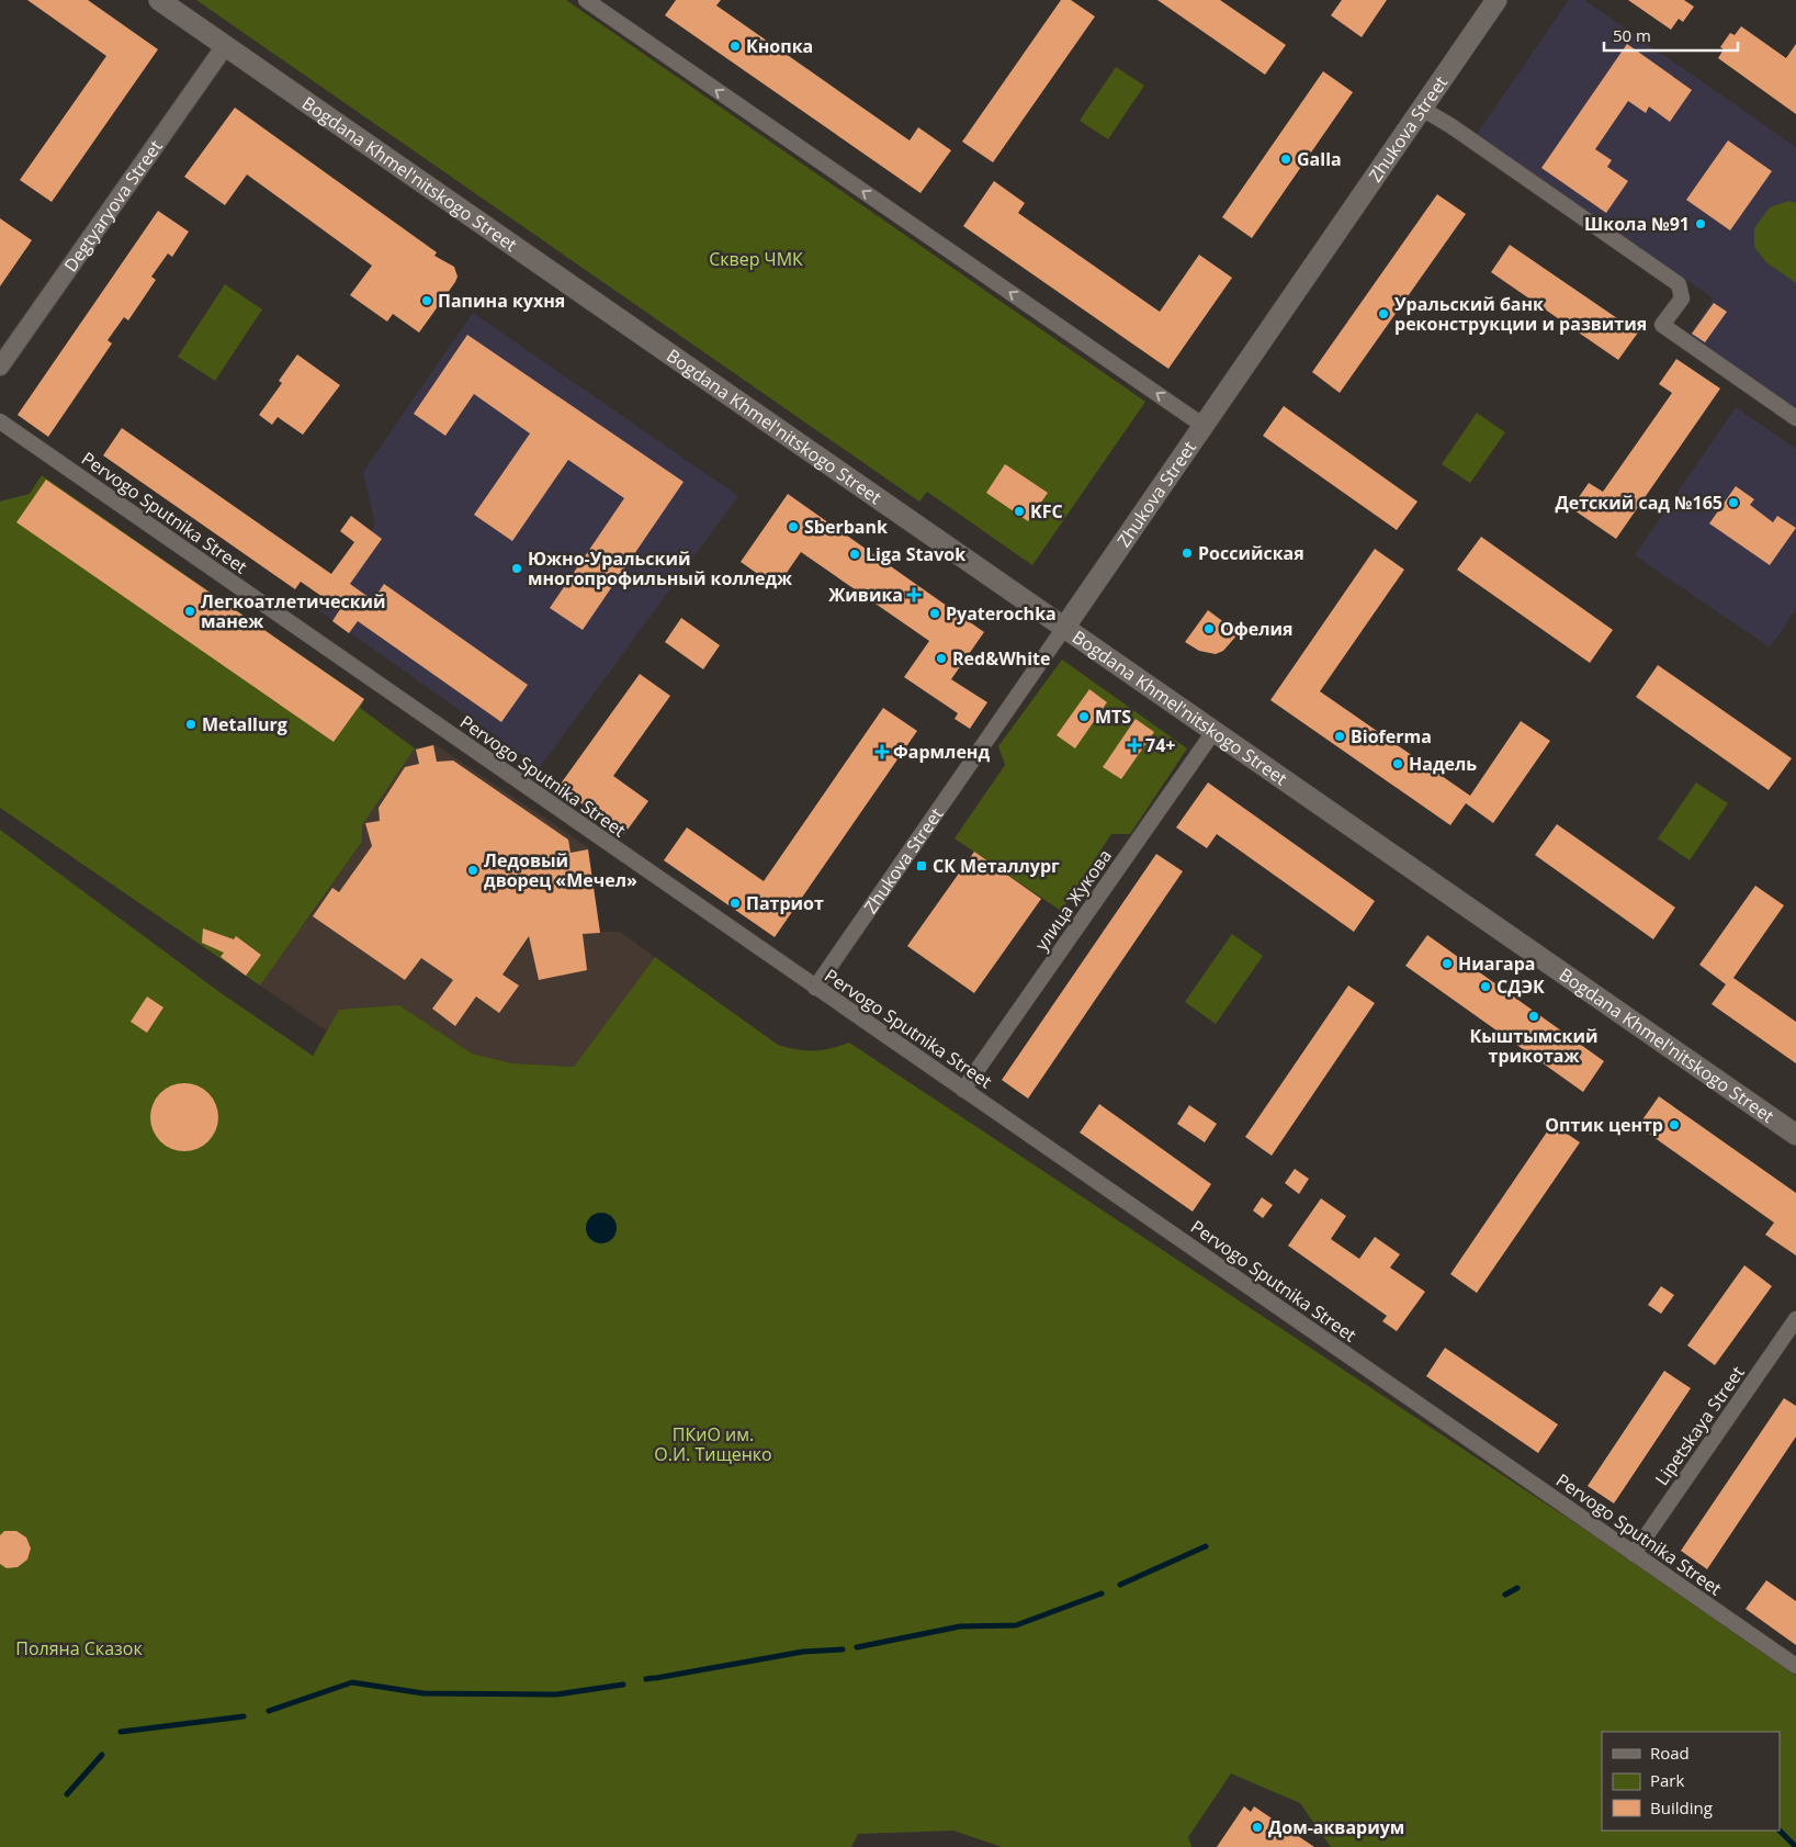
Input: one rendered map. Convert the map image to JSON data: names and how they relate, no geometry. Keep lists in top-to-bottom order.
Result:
{
  "streets": {
    "main road": ["Zhukova Street", "Bogdana Khmel'nitskogo Street"],
    "street": [
      "Degtyaryova Street",
      "Pervogo Sputnika Street",
      "улица Жукова",
      "Lipetskaya Street"
    ]
  },
  "crossings": [
    ["Zhukova Street", "Bogdana Khmel'nitskogo Street"],
    ["Zhukova Street", "Pervogo Sputnika Street"],
    ["Bogdana Khmel'nitskogo Street", "Degtyaryova Street"],
    ["Bogdana Khmel'nitskogo Street", "улица Жукова"],
    ["Pervogo Sputnika Street", "улица Жукова"],
    ["Pervogo Sputnika Street", "Lipetskaya Street"]
  ],
  "parks": ["Сквер ЧМК", "ПКиО им. О.И. Тищенко", "Поляна Сказок"],
  "places": {
    "other": [
      "Кнопка",
      "Galla",
      "Школа №91",
      "Папина кухня",
      "Уральский банк реконструкции и развития",
      "Детский сад №165",
      "KFC",
      "Sberbank",
      "Российская",
      "Liga Stavok",
      "Южно-Уральский многопрофильный колледж",
      "Легкоатлетический манеж",
      "Pyaterochka",
      "Офелия",
      "Red&White",
      "MTS",
      "Metallurg",
      "Bioferma",
      "Надель",
      "Ледовый дворец «Мечел»",
      "Патриот",
      "Ниагара",
      "СДЭК",
      "Кыштымский трикотаж",
      "Оптик центр",
      "Дом-аквариум"
    ],
    "health": ["Живика", "74+", "Фармленд"],
    "transit": ["СК Металлург"]
  },
  "legend": ["Road", "Park", "Building"],
  "scale_bar": "50 m"
}
